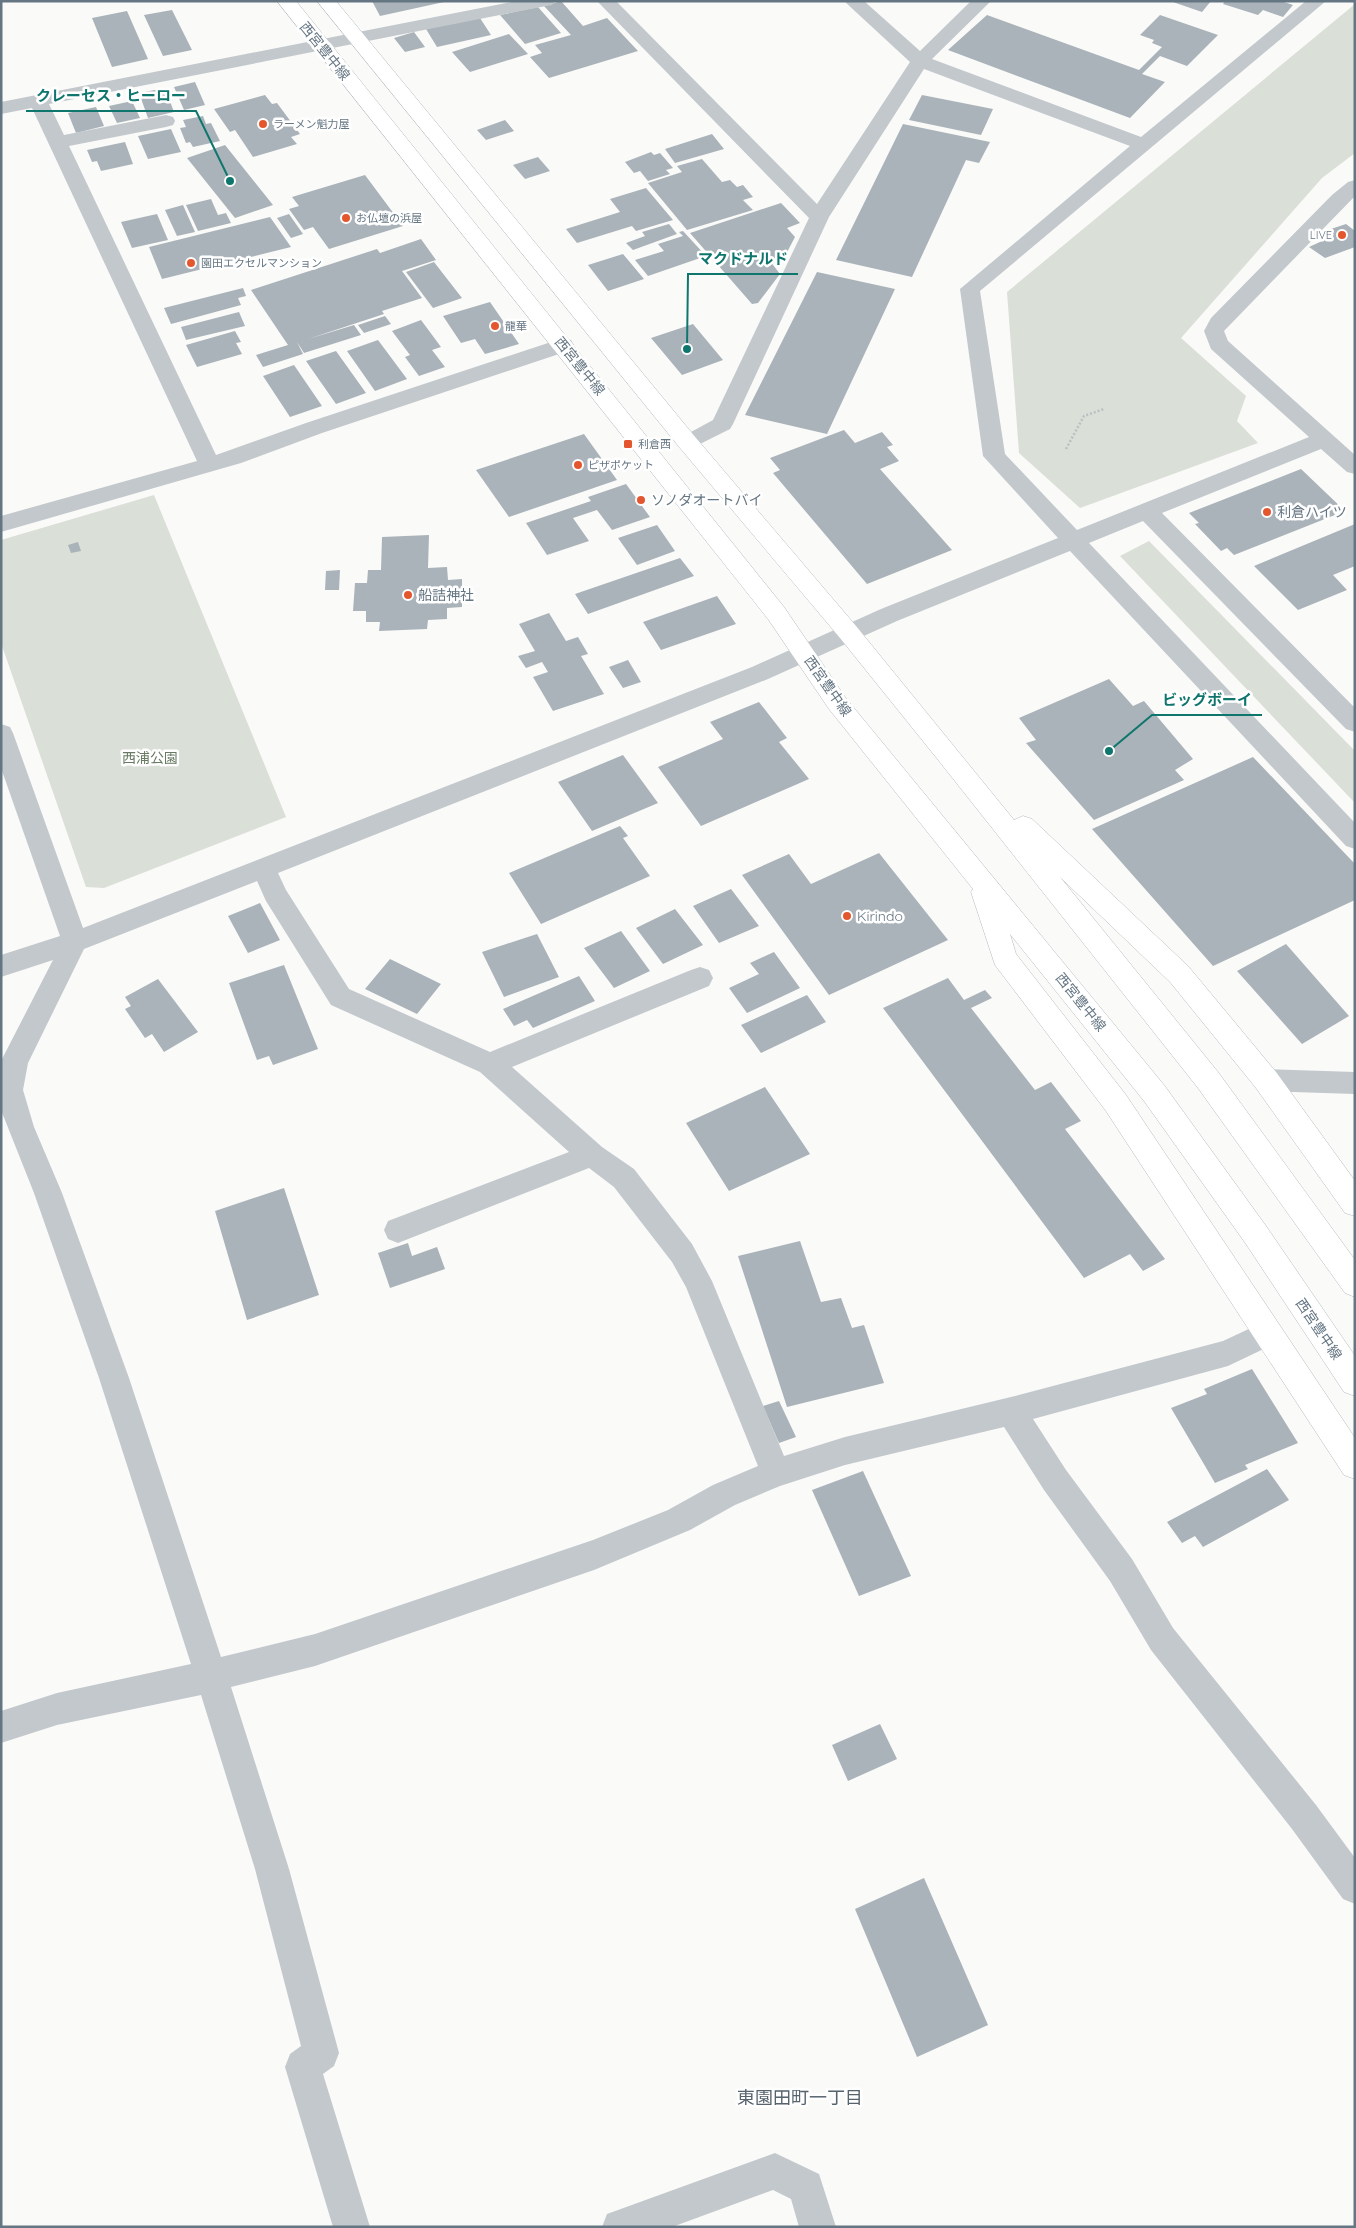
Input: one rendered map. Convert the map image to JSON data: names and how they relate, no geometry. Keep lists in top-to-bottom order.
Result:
{
  "streets": {
    "main road": ["西宮豊中線"]
  },
  "districts": ["東園田町一丁目"],
  "parks": ["西浦公園"],
  "places": {
    "other": [
      "ラーメン魁力屋",
      "クレーセス・ヒーロー",
      "お仏壇の浜屋",
      "LIVE",
      "園田エクセルマンション",
      "龍華",
      "マクドナルド",
      "ピザポケット",
      "ソノダオートバイ",
      "利倉ハイツ",
      "船詰神社",
      "ビッグボーイ",
      "Kirindo"
    ],
    "transit": ["利倉西"]
  }
}
